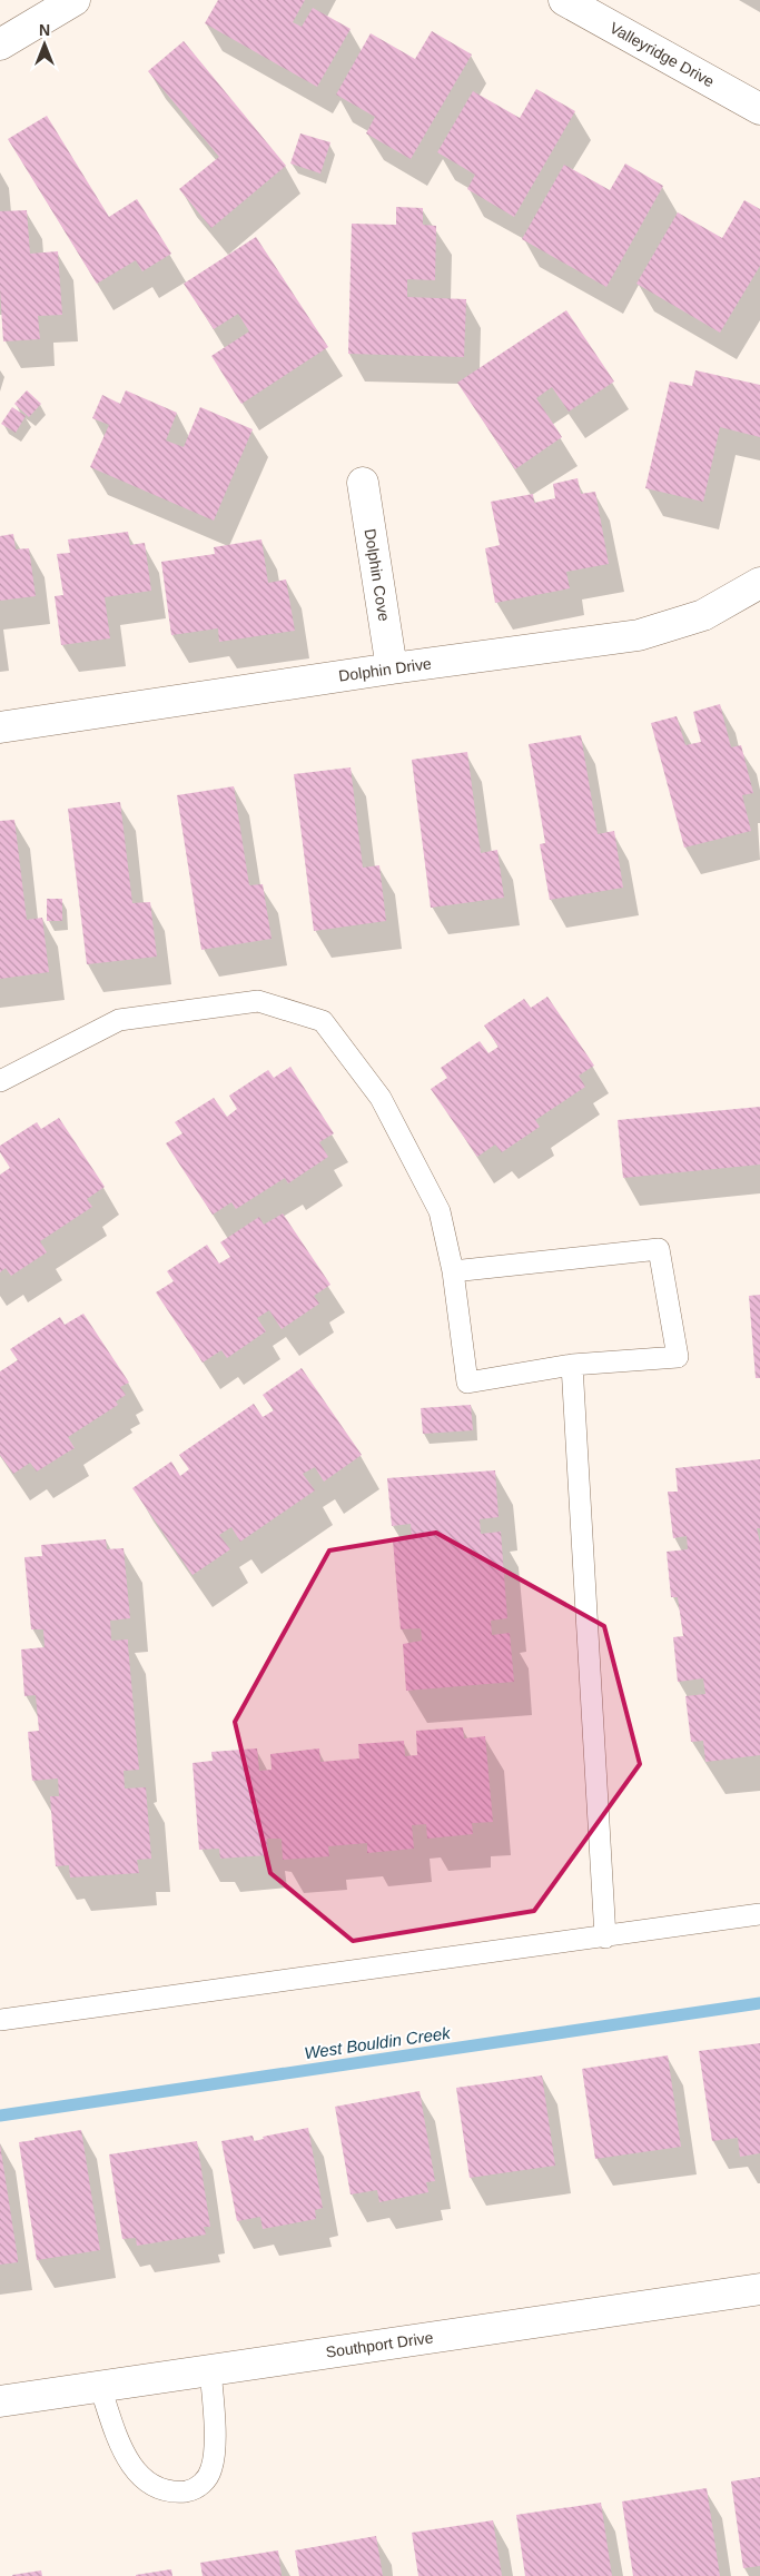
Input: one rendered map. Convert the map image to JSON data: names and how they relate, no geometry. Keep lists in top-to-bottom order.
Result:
{
  "streets": {
    "street": [
      "Valleyridge Drive",
      "Dolphin Cove",
      "Dolphin Drive",
      "Southport Drive"
    ]
  },
  "crossings": [
    ["Dolphin Cove", "Dolphin Drive"]
  ],
  "water": ["West Bouldin Creek"],
  "north": "top"
}
